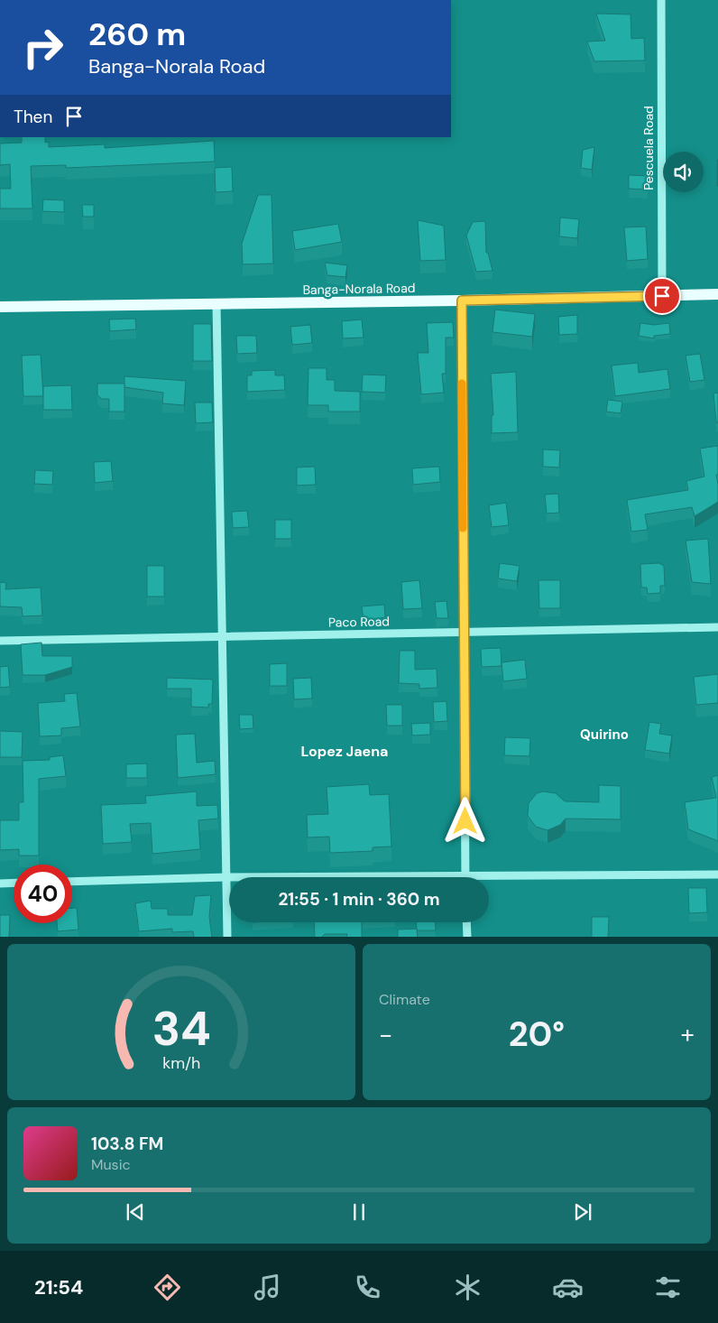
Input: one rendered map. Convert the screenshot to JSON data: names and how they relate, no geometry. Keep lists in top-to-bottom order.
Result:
{
  "streets": {
    "main road": ["Banga-Norala Road"],
    "street": ["Pescuela Road", "Paco Road"]
  },
  "crossings": [
    ["Pescuela Road", "Banga-Norala Road"]
  ],
  "districts": ["Quirino", "Lopez Jaena"],
  "page": {
    "turn": ["260 m", "Banga-Norala Road"],
    "then": "Then",
    "limit": "40",
    "trip": "21:55 · 1 min · 360 m",
    "tile": "Climate",
    "heat": ["−", "20°", "+"],
    "song": ["103.8 FM", "Music"],
    "tabs": "21:54",
    "gauge": ["34", "km/h"]
  }
}
